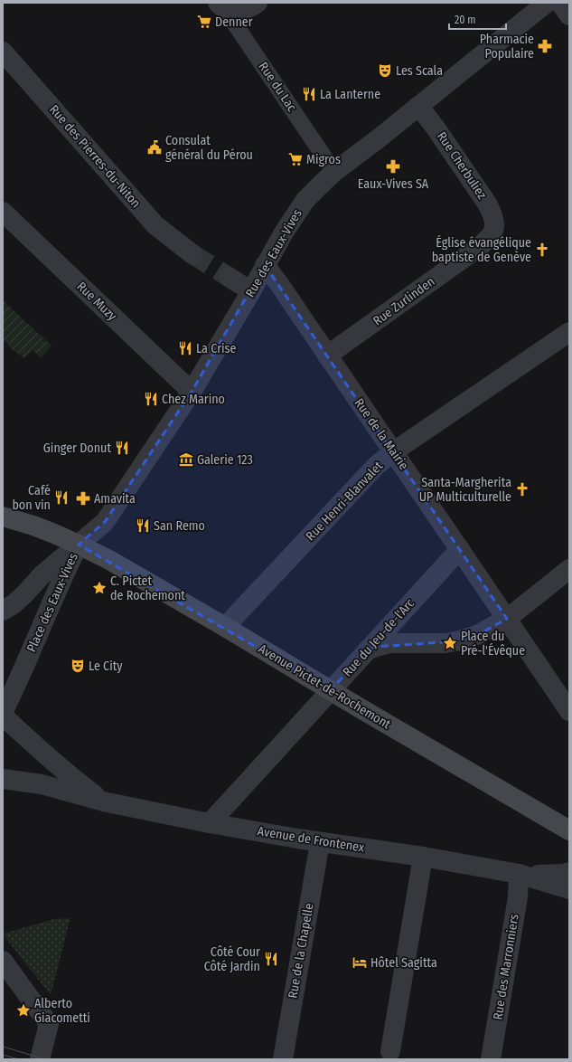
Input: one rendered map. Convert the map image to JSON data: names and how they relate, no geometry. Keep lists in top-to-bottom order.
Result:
{
  "streets": {
    "main road": ["Avenue Pictet-de-Rochemont"],
    "street": [
      "Rue du Lac",
      "Rue des Pierres-du-Niton",
      "Rue Cherbuliez",
      "Rue des Eaux-Vives",
      "Rue Muzy",
      "Rue Zurlinden",
      "Rue de la Mairie",
      "Rue Henri-Blanvalet",
      "Place des Eaux-Vives",
      "Rue du Jeu-de-l'Arc",
      "Avenue de Frontenex",
      "Rue de la Chapelle",
      "Rue des Marronniers"
    ]
  },
  "crossings": [
    ["Rue du Lac", "Rue des Eaux-Vives"],
    ["Rue Cherbuliez", "Rue des Eaux-Vives"],
    ["Rue Cherbuliez", "Rue Zurlinden"],
    ["Rue des Eaux-Vives", "Rue Muzy"],
    ["Rue des Eaux-Vives", "Rue de la Mairie"],
    ["Rue des Eaux-Vives", "Place des Eaux-Vives"],
    ["Rue des Eaux-Vives", "Avenue Pictet-de-Rochemont"],
    ["Rue Zurlinden", "Rue de la Mairie"],
    ["Rue de la Mairie", "Rue Henri-Blanvalet"],
    ["Rue de la Mairie", "Rue du Jeu-de-l'Arc"],
    ["Rue Henri-Blanvalet", "Avenue Pictet-de-Rochemont"],
    ["Place des Eaux-Vives", "Avenue Pictet-de-Rochemont"],
    ["Place des Eaux-Vives", "Avenue de Frontenex"],
    ["Rue du Jeu-de-l'Arc", "Avenue Pictet-de-Rochemont"],
    ["Rue du Jeu-de-l'Arc", "Avenue de Frontenex"],
    ["Avenue de Frontenex", "Rue de la Chapelle"],
    ["Avenue de Frontenex", "Rue des Marronniers"]
  ],
  "places": {
    "supermarket": ["Denner", "Migros"],
    "pharmacy": ["Pharmacie Populaire", "Eaux-Vives SA", "Amavita"],
    "theatre": ["Les Scala", "Le City"],
    "restaurant": [
      "La Lanterne",
      "La Crise",
      "Chez Marino",
      "Ginger Donut",
      "Café bon vin",
      "San Remo",
      "Côté Cour Côté Jardin"
    ],
    "public building": ["Consulat général du Pérou"],
    "church": ["Église évangélique baptiste de Genève", "Santa-Margherita UP Multiculturelle"],
    "museum": ["Galerie 123"],
    "place": ["C. Pictet de Rochemont", "Place du Pré-l'Évêque", "Alberto Giacometti"],
    "hotel": ["Hôtel Sagitta"]
  },
  "scale_bar": "20 m"
}
